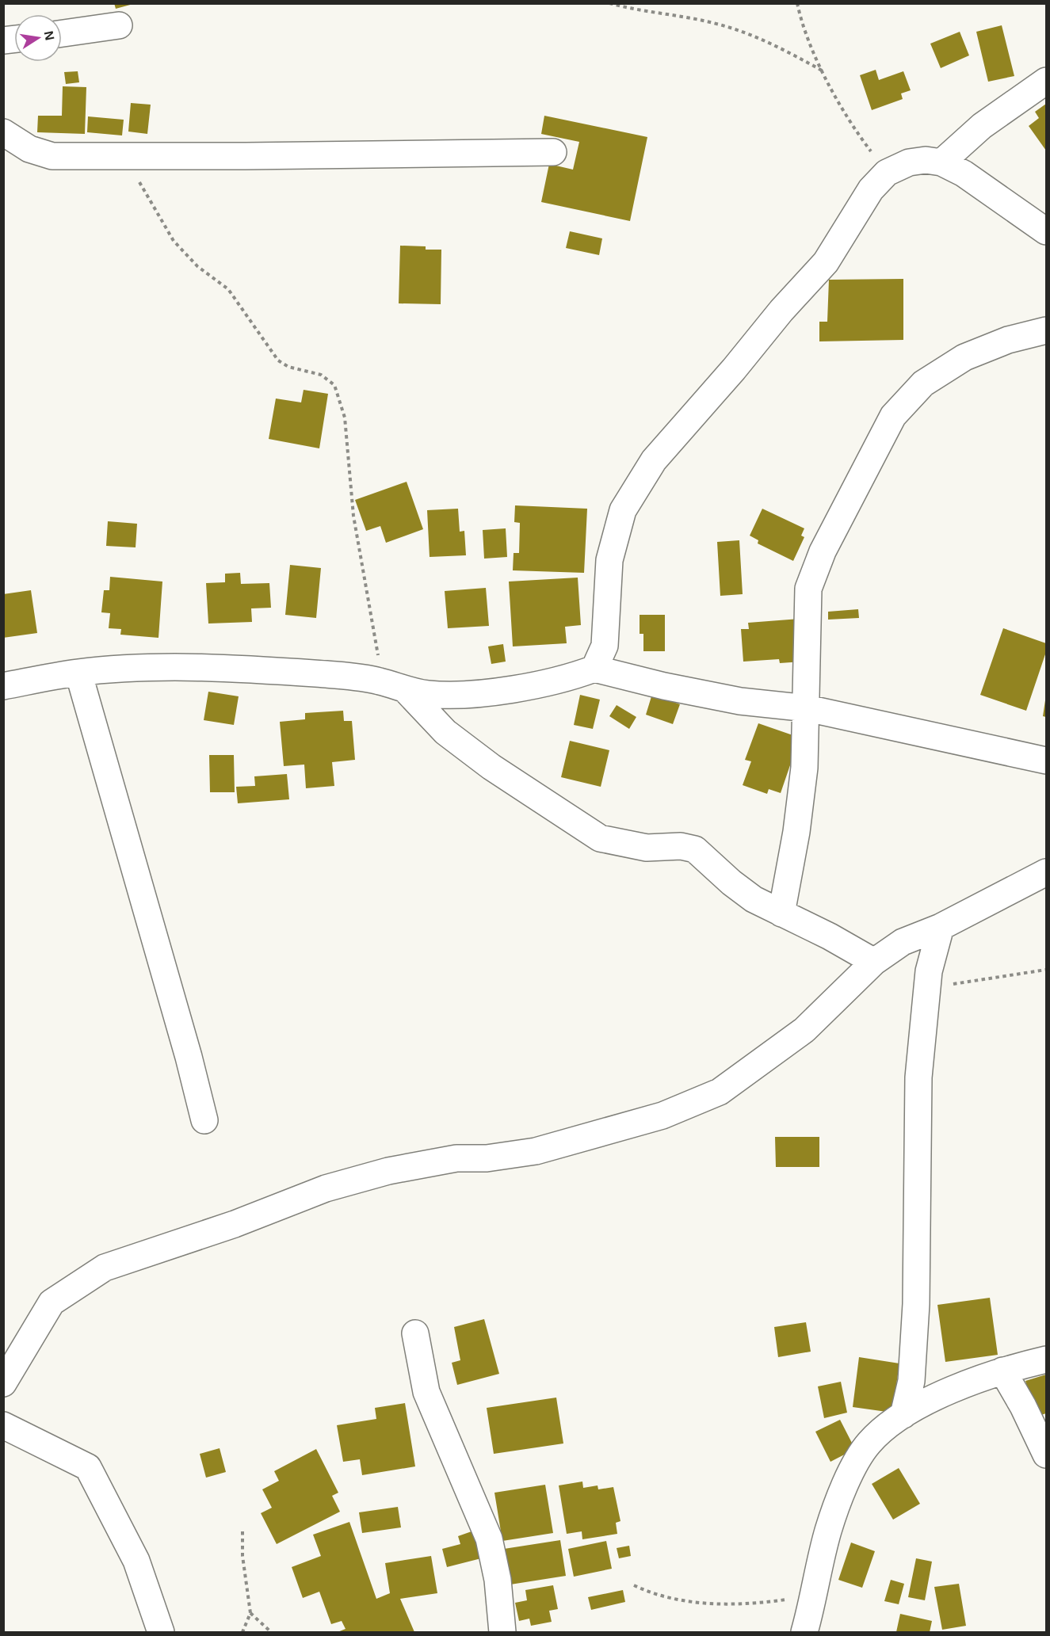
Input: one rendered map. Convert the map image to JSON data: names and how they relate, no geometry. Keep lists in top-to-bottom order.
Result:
{
  "north": "right"
}
